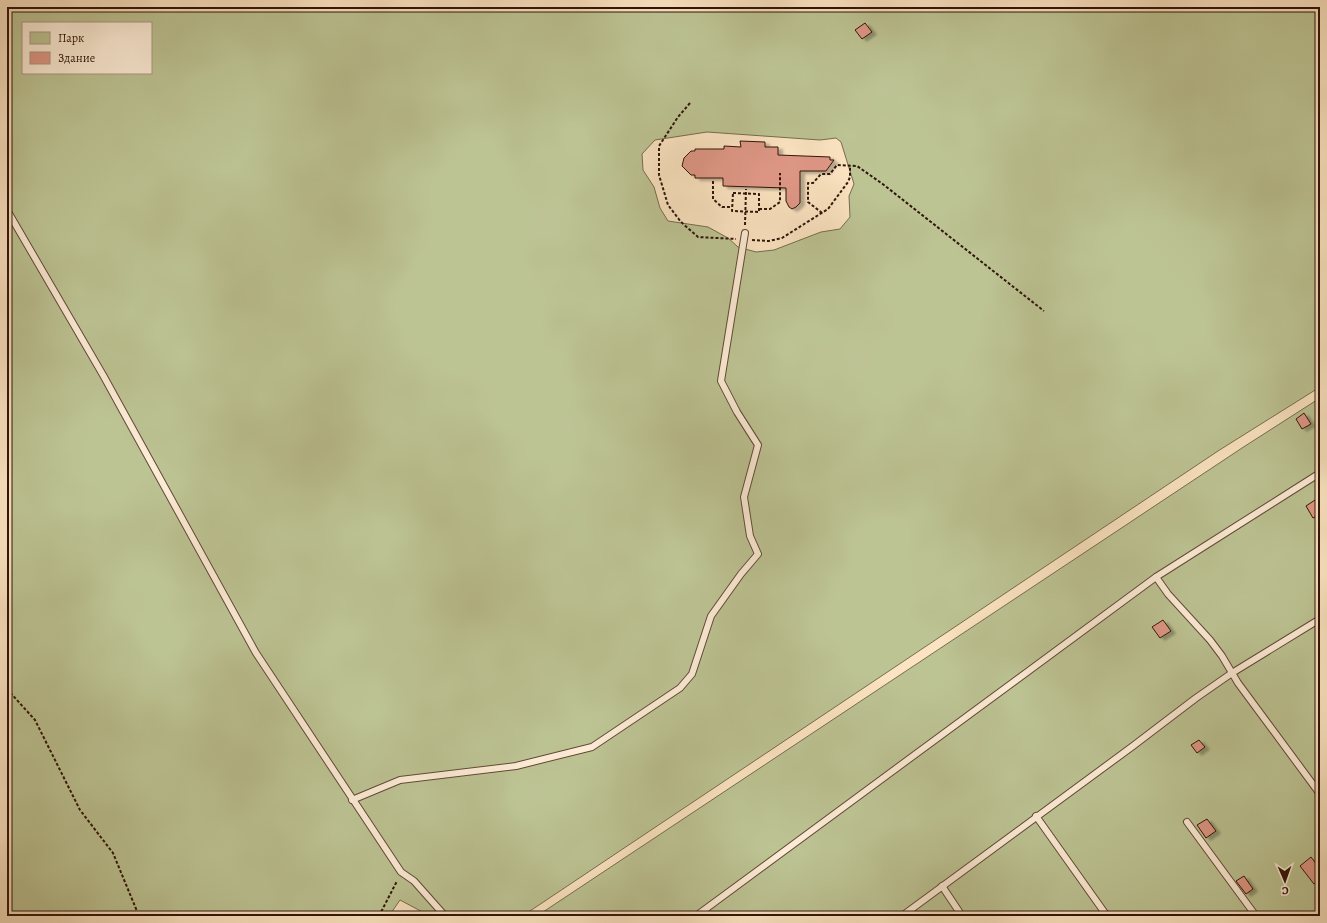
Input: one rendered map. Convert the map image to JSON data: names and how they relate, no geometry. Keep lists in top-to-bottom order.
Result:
{
  "legend": ["Парк", "Здание"],
  "north": "bottom"
}
